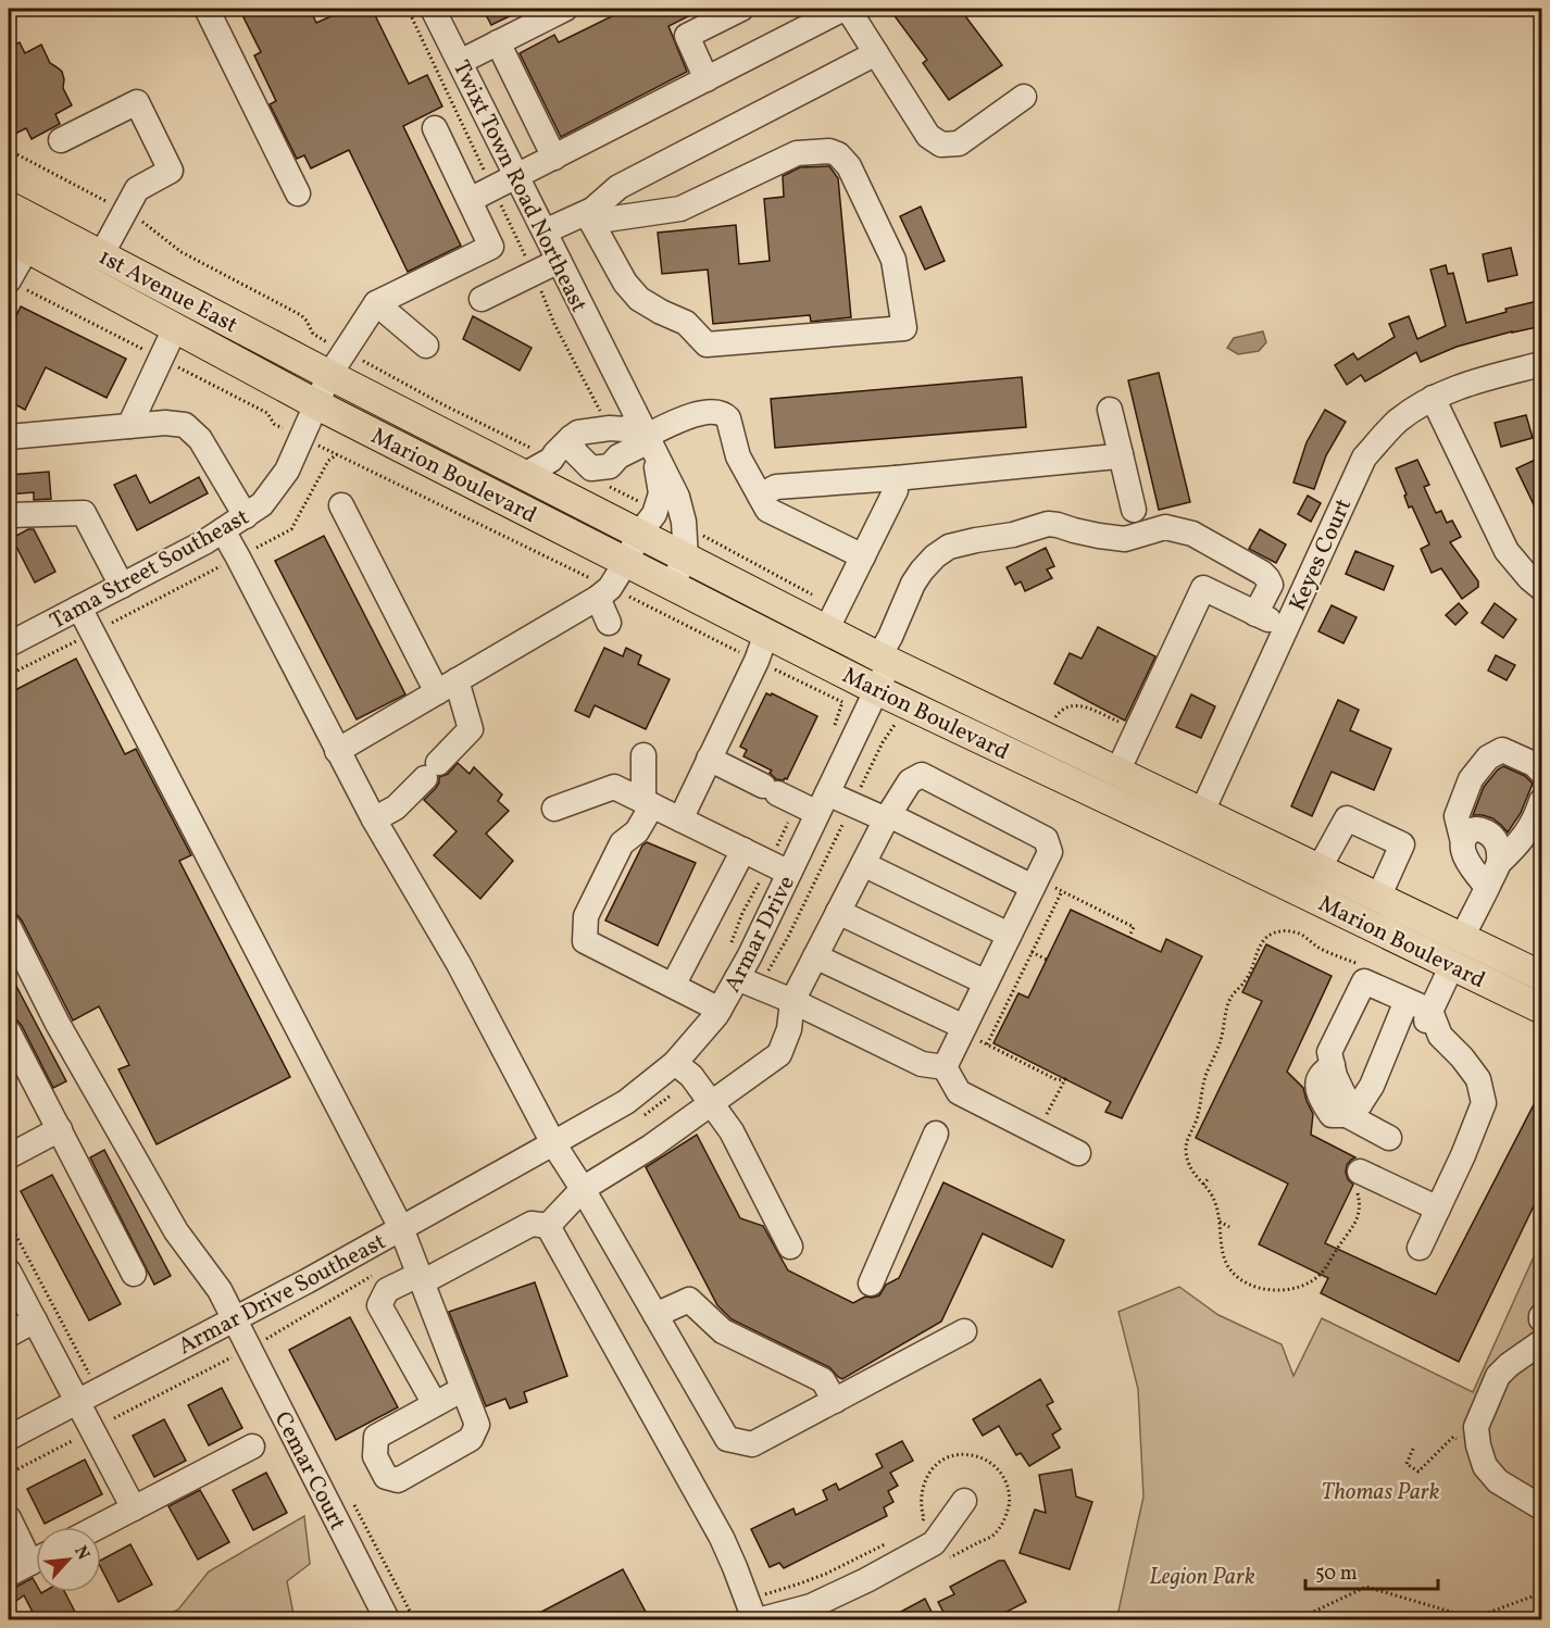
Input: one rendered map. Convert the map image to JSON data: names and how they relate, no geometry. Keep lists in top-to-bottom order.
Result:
{
  "streets": {
    "main road": ["1st Avenue East", "Marion Boulevard"],
    "street": [
      "Twixt Town Road Northeast",
      "Keyes Court",
      "Tama Street Southeast",
      "Armar Drive",
      "Armar Drive Southeast",
      "Cemar Court"
    ]
  },
  "crossings": [
    ["Twixt Town Road Northeast", "Marion Boulevard"],
    ["1st Avenue East", "Marion Boulevard"],
    ["1st Avenue East", "Tama Street Southeast"],
    ["Marion Boulevard", "Keyes Court"],
    ["Marion Boulevard", "Tama Street Southeast"],
    ["Marion Boulevard", "Armar Drive"],
    ["Armar Drive", "Armar Drive Southeast"],
    ["Armar Drive Southeast", "Cemar Court"]
  ],
  "parks": ["Thomas Park", "Legion Park"],
  "scale_bar": "50 m",
  "north": "top right"
}
